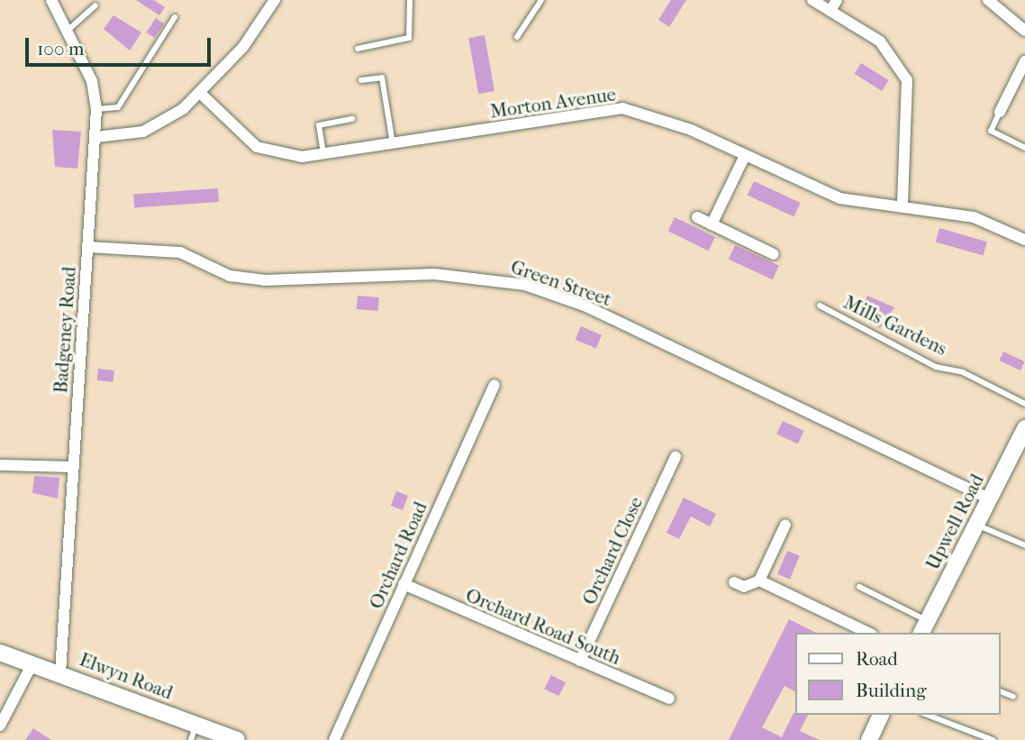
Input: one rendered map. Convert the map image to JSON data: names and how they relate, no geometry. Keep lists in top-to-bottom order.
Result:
{
  "streets": {
    "street": [
      "Morton Avenue",
      "Green Street",
      "Badgeney Road",
      "Upwell Road",
      "Orchard Close",
      "Orchard Road",
      "Orchard Road South",
      "Elwyn Road"
    ],
    "lane": ["Mills Gardens"]
  },
  "crossings": [
    ["Green Street", "Badgeney Road"],
    ["Green Street", "Upwell Road"],
    ["Badgeney Road", "Elwyn Road"],
    ["Orchard Close", "Orchard Road South"],
    ["Orchard Road", "Orchard Road South"]
  ],
  "legend": ["Road", "Building"],
  "scale_bar": "100 m"
}
